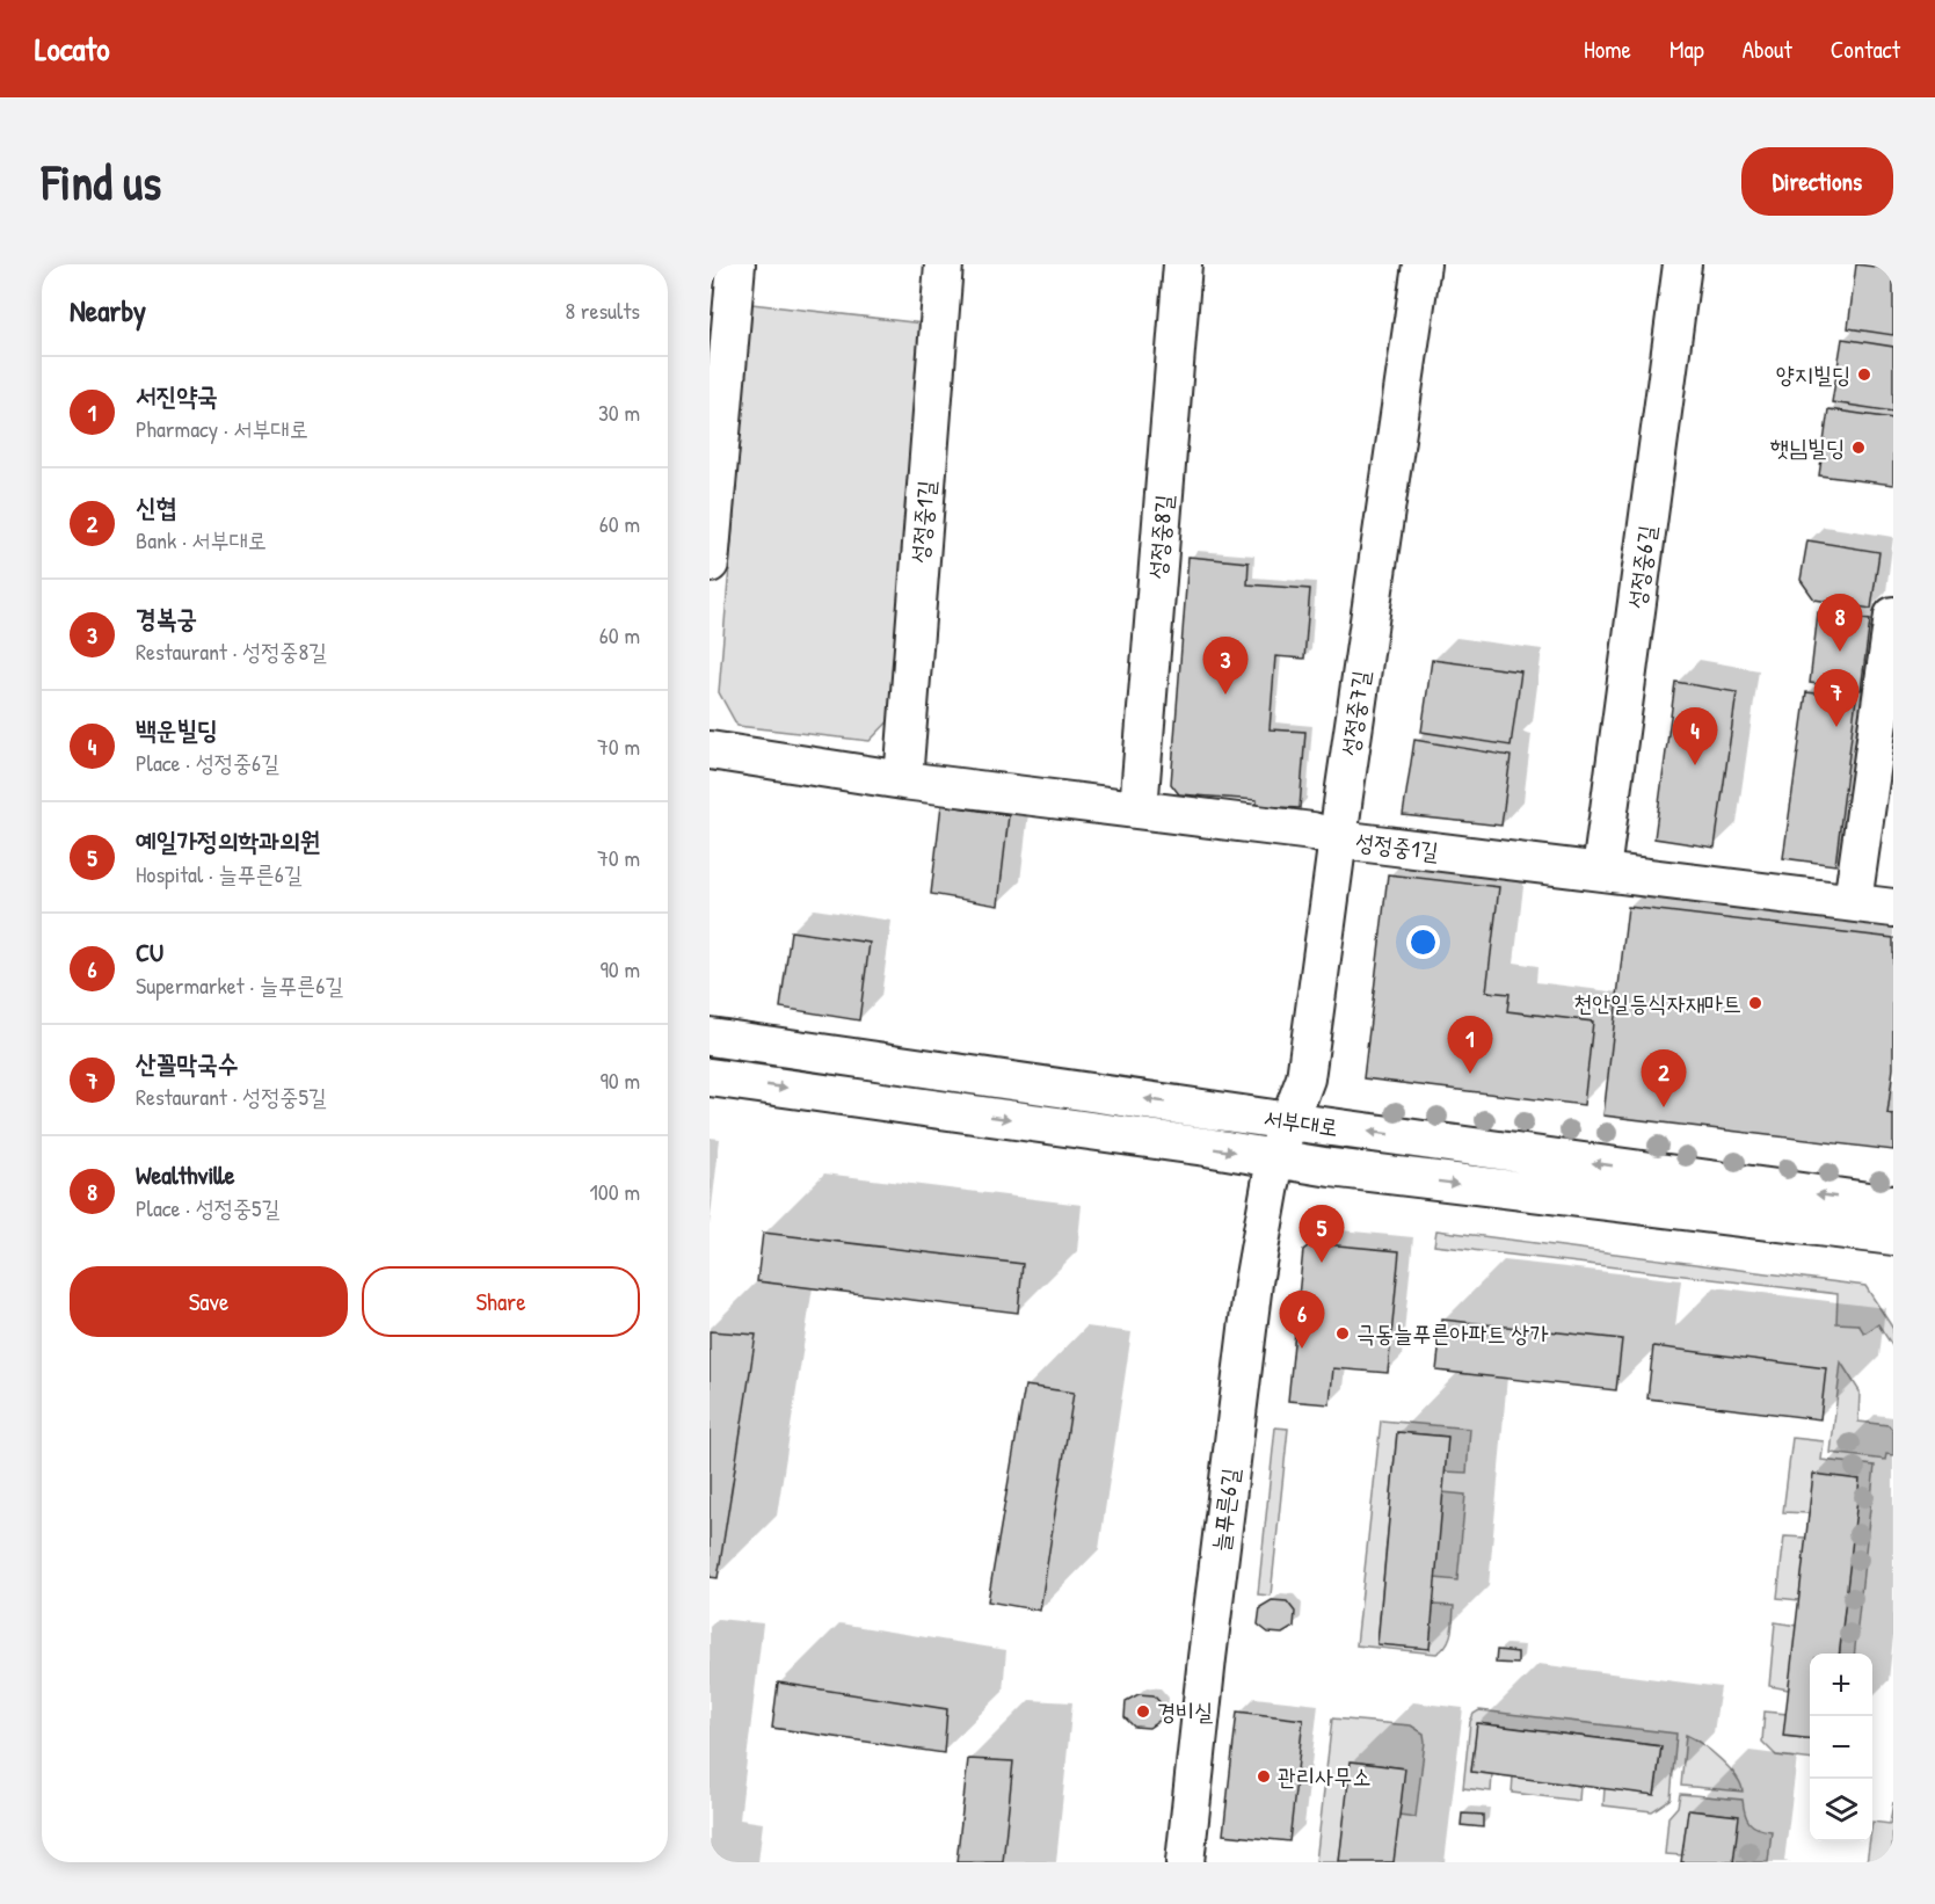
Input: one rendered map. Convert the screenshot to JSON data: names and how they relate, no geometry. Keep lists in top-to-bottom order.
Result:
{
  "streets": {
    "street": [
      "성정중1길",
      "성정중8길",
      "성정중6길",
      "성정중7길",
      "서부대로",
      "늘푸른6길"
    ]
  },
  "crossings": [
    ["성정중1길", "성정중8길"],
    ["성정중1길", "성정중6길"],
    ["성정중1길", "성정중7길"],
    ["성정중7길", "서부대로"],
    ["성정중7길", "늘푸른6길"],
    ["서부대로", "늘푸른6길"]
  ],
  "places": [
    "양지빌딩",
    "햇님빌딩",
    "천안일등식자재마트",
    "극동늘푸른아파트 상가",
    "경비실",
    "관리사무소"
  ],
  "page": {
    "header": "Locato",
    "nav": [
      "Home",
      "Map",
      "About",
      "Contact"
    ],
    "buttons": [
      "Directions",
      ["Save", "Share"]
    ],
    "title": "Find us",
    "heading": ["Nearby", "8 results"],
    "list": [
      {
        "mark": "1",
        "name": "서진약국",
        "note": "Pharmacy · 서부대로",
        "value": "30 m"
      },
      {
        "mark": "2",
        "name": "신협",
        "note": "Bank · 서부대로",
        "value": "60 m"
      },
      {
        "mark": "3",
        "name": "경복궁",
        "note": "Restaurant · 성정중8길",
        "value": "60 m"
      },
      {
        "mark": "4",
        "name": "백운빌딩",
        "note": "Place · 성정중6길",
        "value": "70 m"
      },
      {
        "mark": "5",
        "name": "예일가정의학과의원",
        "note": "Hospital · 늘푸른6길",
        "value": "70 m"
      },
      {
        "mark": "6",
        "name": "CU",
        "note": "Supermarket · 늘푸른6길",
        "value": "90 m"
      },
      {
        "mark": "7",
        "name": "산꼴막국수",
        "note": "Restaurant · 성정중5길",
        "value": "90 m"
      },
      {
        "mark": "8",
        "name": "Wealthville",
        "note": "Place · 성정중5길",
        "value": "100 m"
      }
    ],
    "pins": [
      "8",
      "3",
      "7",
      "4",
      "1",
      "2",
      "5",
      "6"
    ],
    "map_buttons": ["+", "−"]
  }
}
